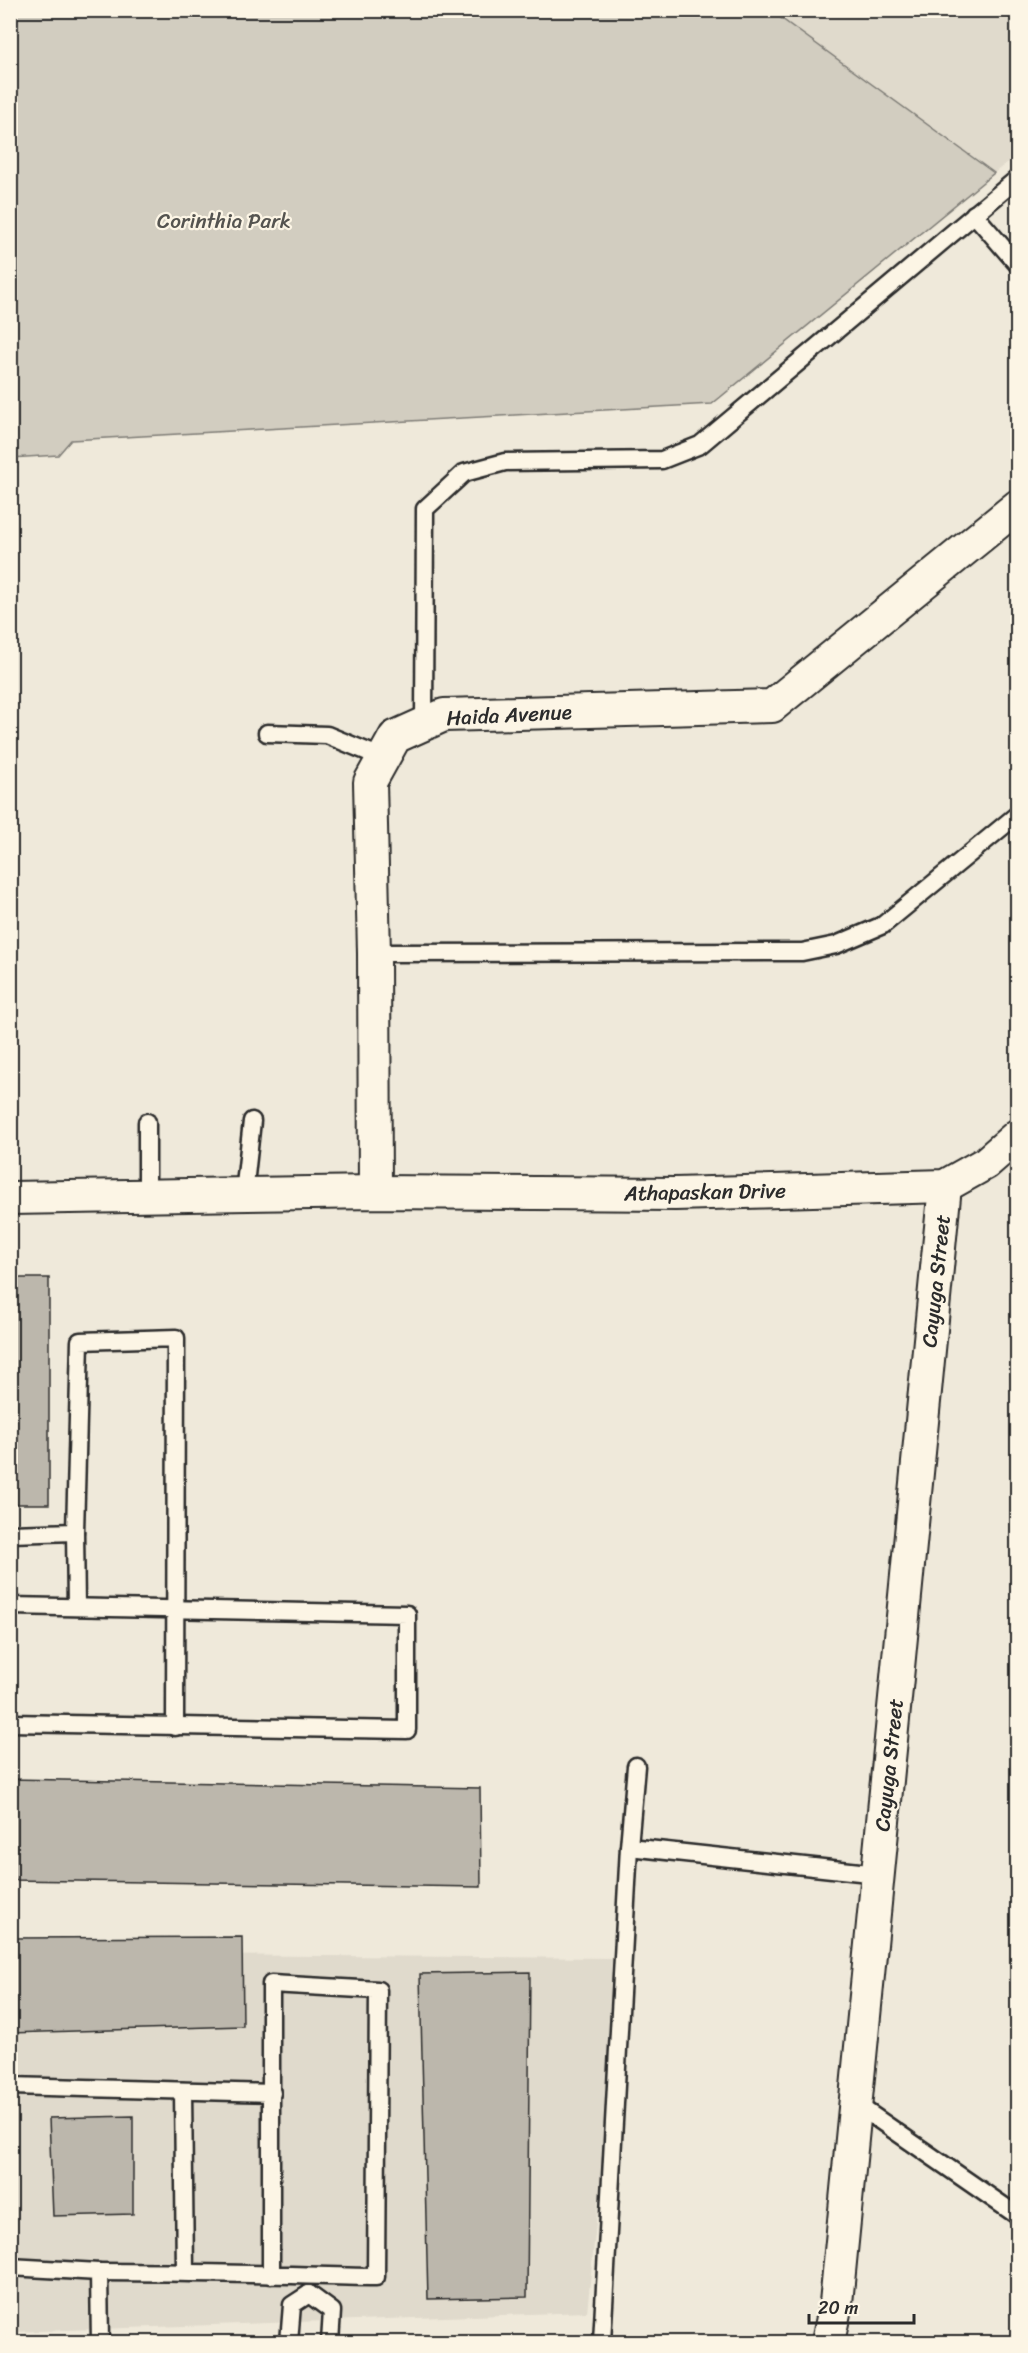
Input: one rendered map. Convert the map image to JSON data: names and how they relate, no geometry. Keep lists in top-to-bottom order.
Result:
{
  "streets": {
    "street": ["Haida Avenue", "Athapaskan Drive", "Cayuga Street"]
  },
  "crossings": [
    ["Haida Avenue", "Athapaskan Drive"],
    ["Athapaskan Drive", "Cayuga Street"]
  ],
  "parks": ["Corinthia Park"],
  "scale_bar": "20 m"
}
